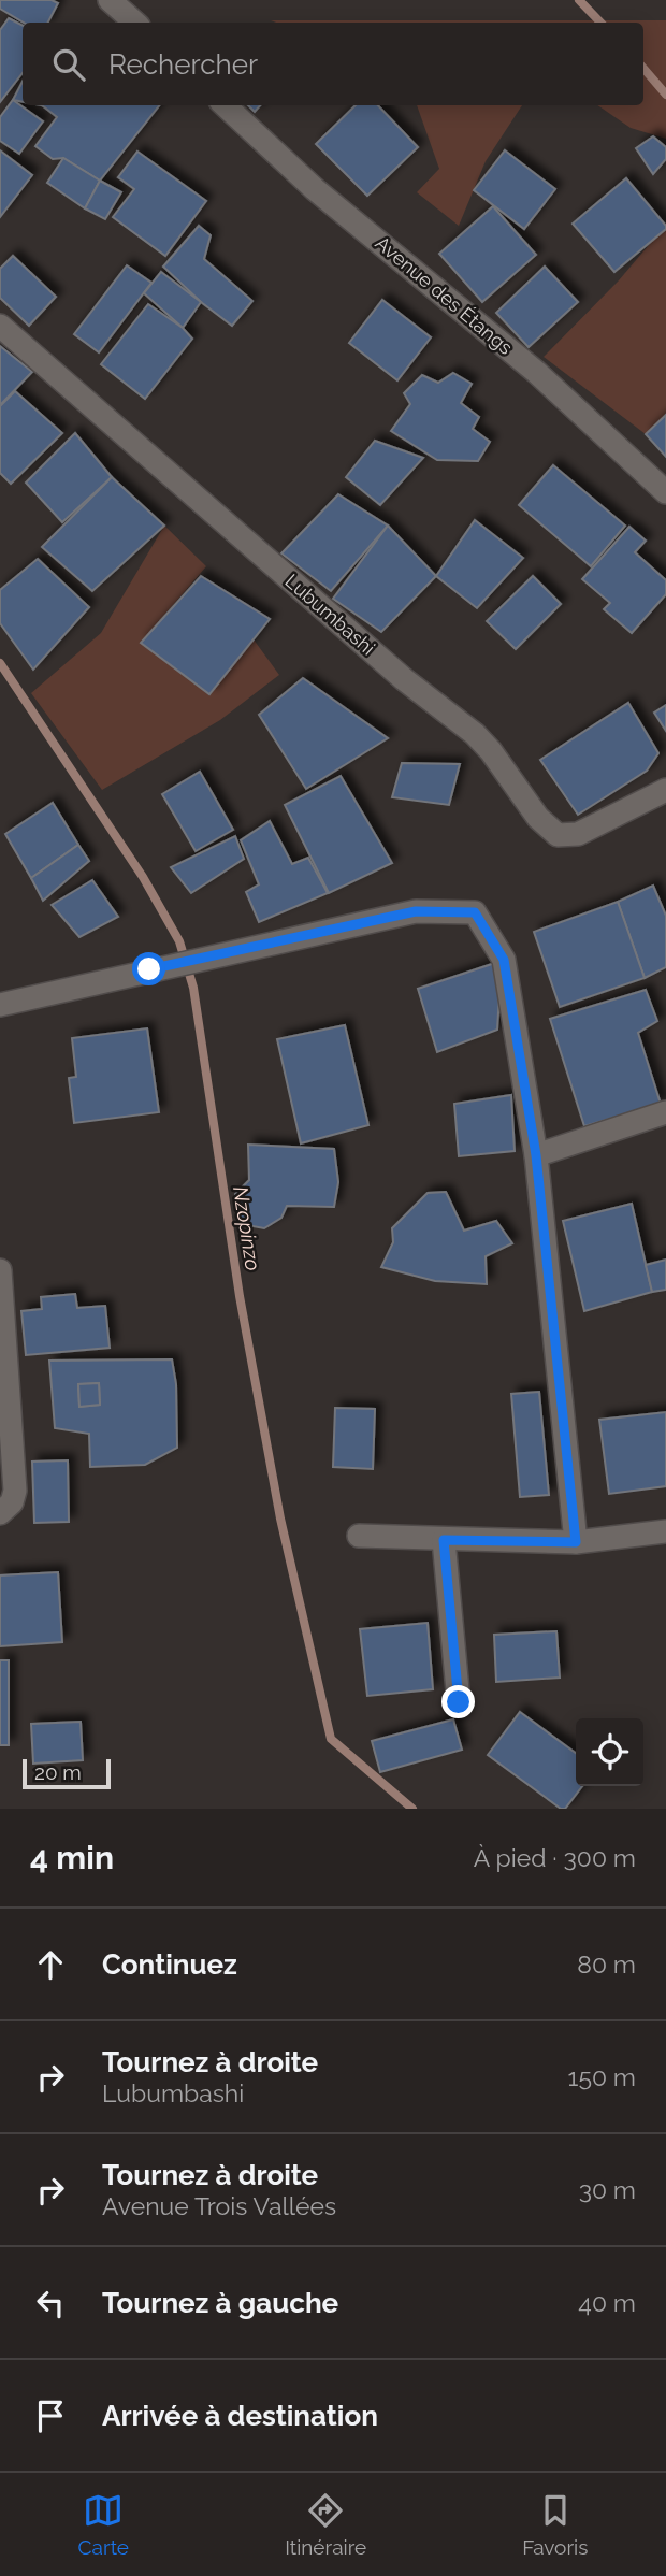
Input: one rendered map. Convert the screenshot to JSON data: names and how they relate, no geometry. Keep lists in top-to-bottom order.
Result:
{
  "streets": {
    "street": ["Avenue des Étangs", "Lubumbashi"]
  },
  "water": ["Nzopinzo"],
  "scale_bar": "20 m",
  "page": {
    "search": "Rechercher",
    "scale": "20 m",
    "heading": ["4 min", "À pied · 300 m"],
    "list": [
      ["Continuez", "80 m"],
      ["Tournez à droite", "Lubumbashi", "150 m"],
      ["Tournez à droite", "Avenue Trois Vallées", "30 m"],
      ["Tournez à gauche", "40 m"],
      "Arrivée à destination"
    ],
    "nav": ["Carte", "Itinéraire", "Favoris"]
  }
}
